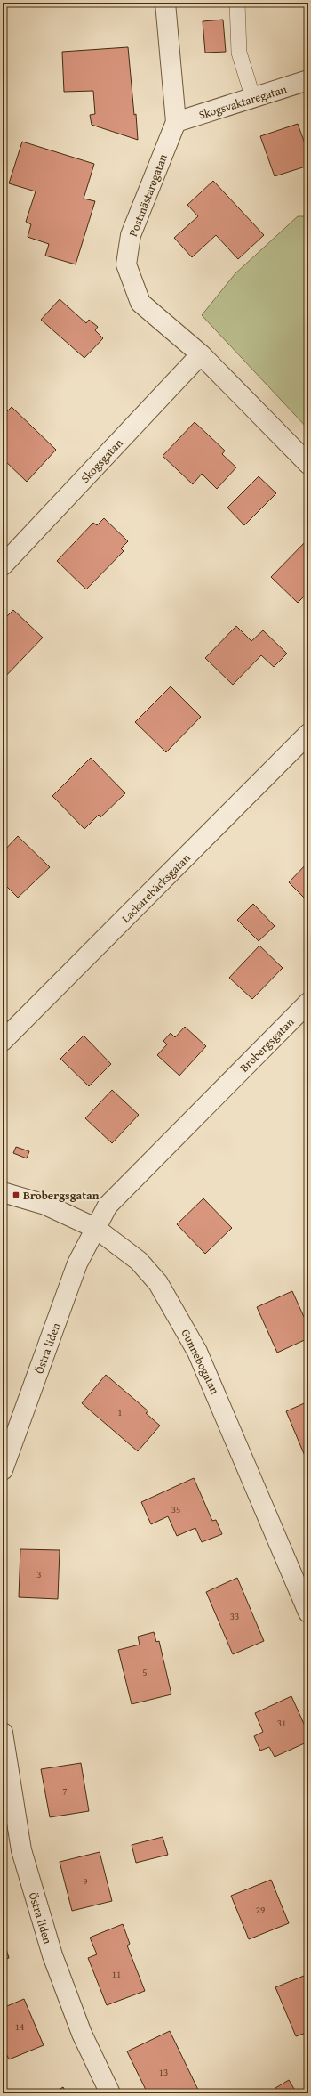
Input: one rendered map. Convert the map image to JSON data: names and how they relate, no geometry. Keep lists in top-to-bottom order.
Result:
{
  "streets": {
    "street": [
      "Skogsvaktaregatan",
      "Postmästaregatan",
      "Skogsgatan",
      "Lackarebäcksgatan",
      "Brobergsgatan",
      "Östra liden",
      "Gunnebogatan"
    ]
  },
  "crossings": [
    ["Skogsvaktaregatan", "Postmästaregatan"],
    ["Postmästaregatan", "Skogsgatan"],
    ["Brobergsgatan", "Östra liden"],
    ["Brobergsgatan", "Gunnebogatan"],
    ["Östra liden", "Gunnebogatan"]
  ],
  "places": {
    "transit": ["Brobergsgatan"]
  },
  "house_numbers": [
    "1",
    "35",
    "3",
    "33",
    "5",
    "31",
    "7",
    "9",
    "29",
    "11",
    "14",
    "13"
  ]
}
